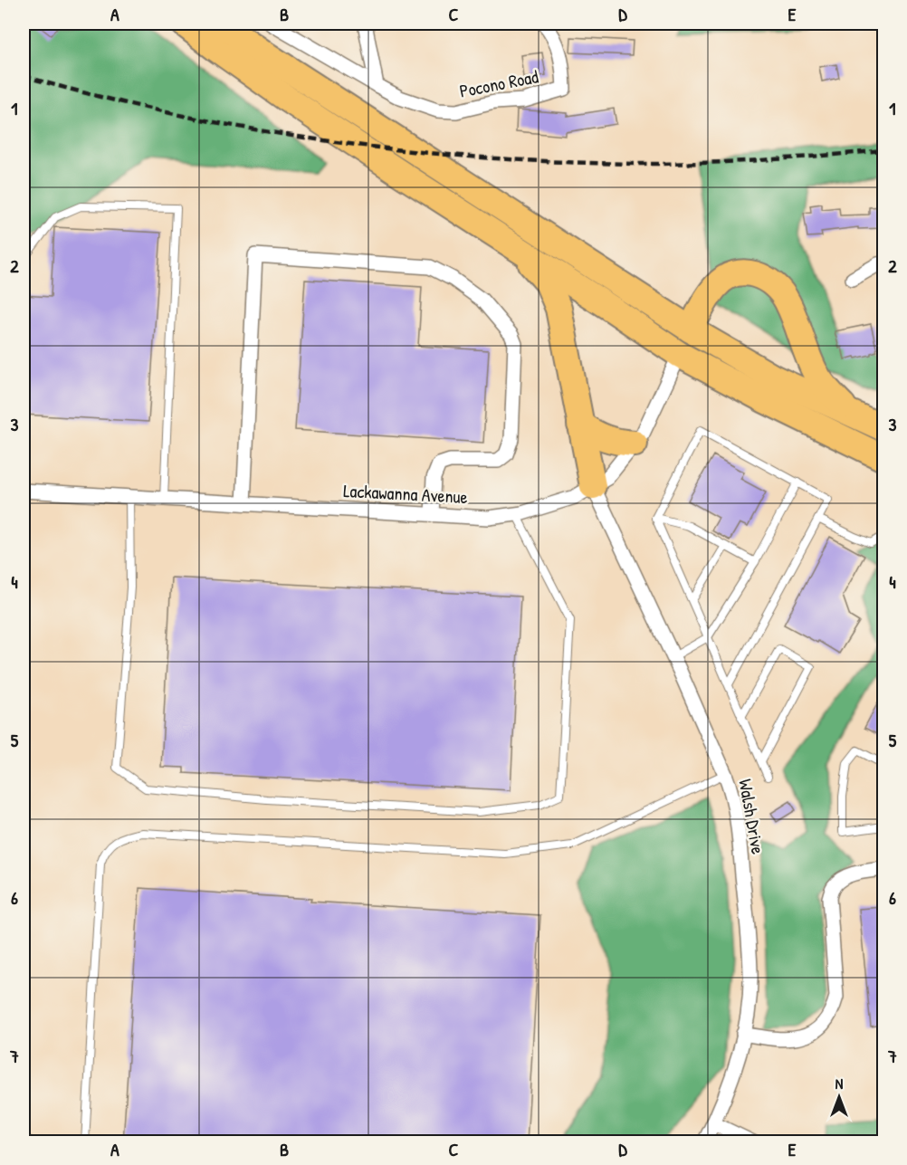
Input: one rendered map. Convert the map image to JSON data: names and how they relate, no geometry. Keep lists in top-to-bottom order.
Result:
{
  "streets": {
    "street": ["Pocono Road", "Lackawanna Avenue", "Walsh Drive"]
  },
  "crossings": [
    ["Lackawanna Avenue", "Walsh Drive"]
  ],
  "north": "top",
  "grid": {
    "columns": [
      "A",
      "B",
      "C",
      "D",
      "E"
    ],
    "rows": [
      "1",
      "2",
      "3",
      "4",
      "5",
      "6",
      "7"
    ]
  }
}
